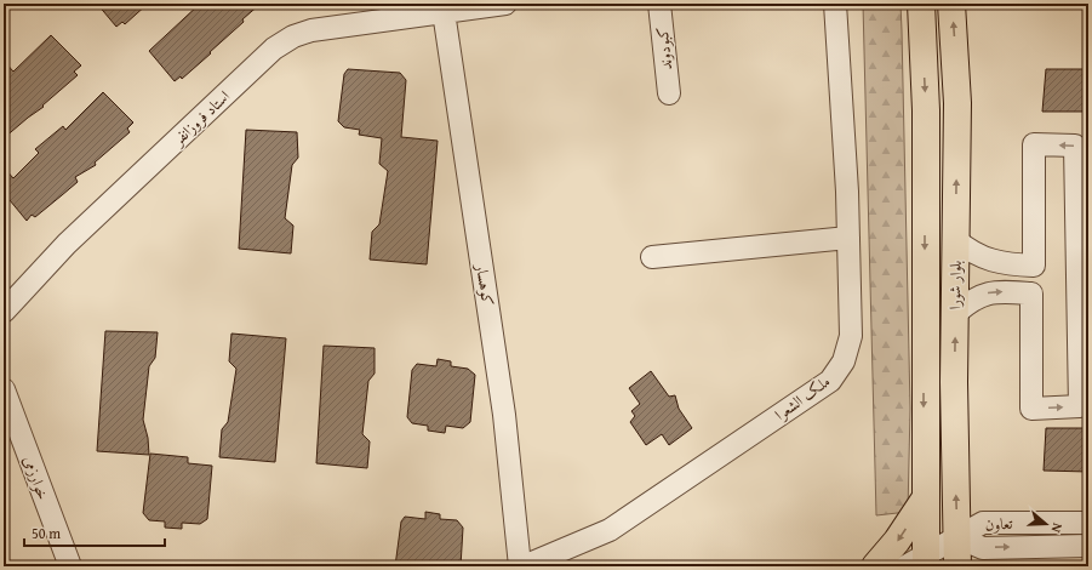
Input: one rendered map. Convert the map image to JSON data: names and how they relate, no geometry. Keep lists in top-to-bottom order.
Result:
{
  "streets": {
    "main road": ["بلوار شورا"],
    "street": [
      "کبودوند",
      "استاد فروزانفر",
      "کوهسار",
      "ملک الشعرا",
      "خوارزمی",
      "تعاون"
    ]
  },
  "crossings": [
    ["استاد فروزانفر", "کوهسار"],
    ["کوهسار", "ملک الشعرا"],
    ["بلوار شورا", "تعاون"]
  ],
  "scale_bar": "50 m",
  "north": "right"
}
